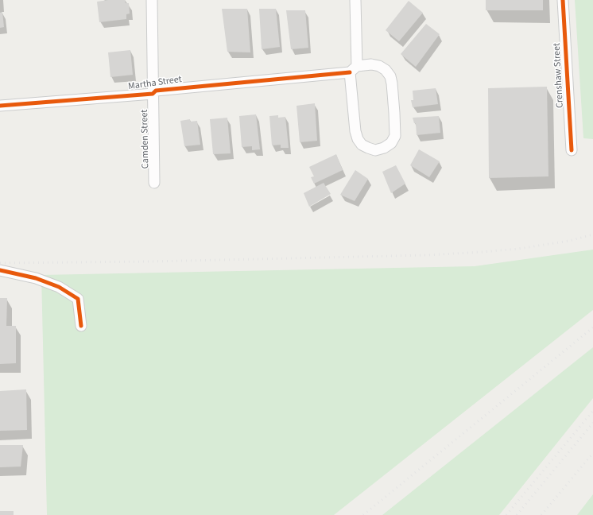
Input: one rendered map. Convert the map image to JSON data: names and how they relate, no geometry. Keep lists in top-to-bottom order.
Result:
{
  "streets": {
    "street": ["Crenshaw Street", "Martha Street", "Camden Street"]
  },
  "crossings": [
    ["Martha Street", "Camden Street"]
  ]
}
